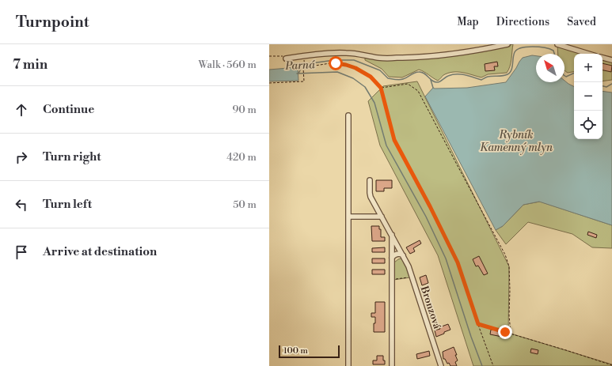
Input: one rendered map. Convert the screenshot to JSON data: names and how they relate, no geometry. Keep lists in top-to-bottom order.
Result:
{
  "streets": {
    "street": ["Bronzová"]
  },
  "water": ["Parná", "Rybník Kamenný mlyn"],
  "scale_bar": "100 m",
  "north": "top left",
  "page": {
    "header": "Turnpoint",
    "nav": ["Map", "Directions", "Saved"],
    "heading": ["7 min", "Walk · 560 m"],
    "map_buttons": ["+", "−"],
    "list": [
      ["Continue", "90 m"],
      ["Turn right", "420 m"],
      ["Turn left", "50 m"],
      "Arrive at destination"
    ],
    "scale": "100 m"
  }
}
